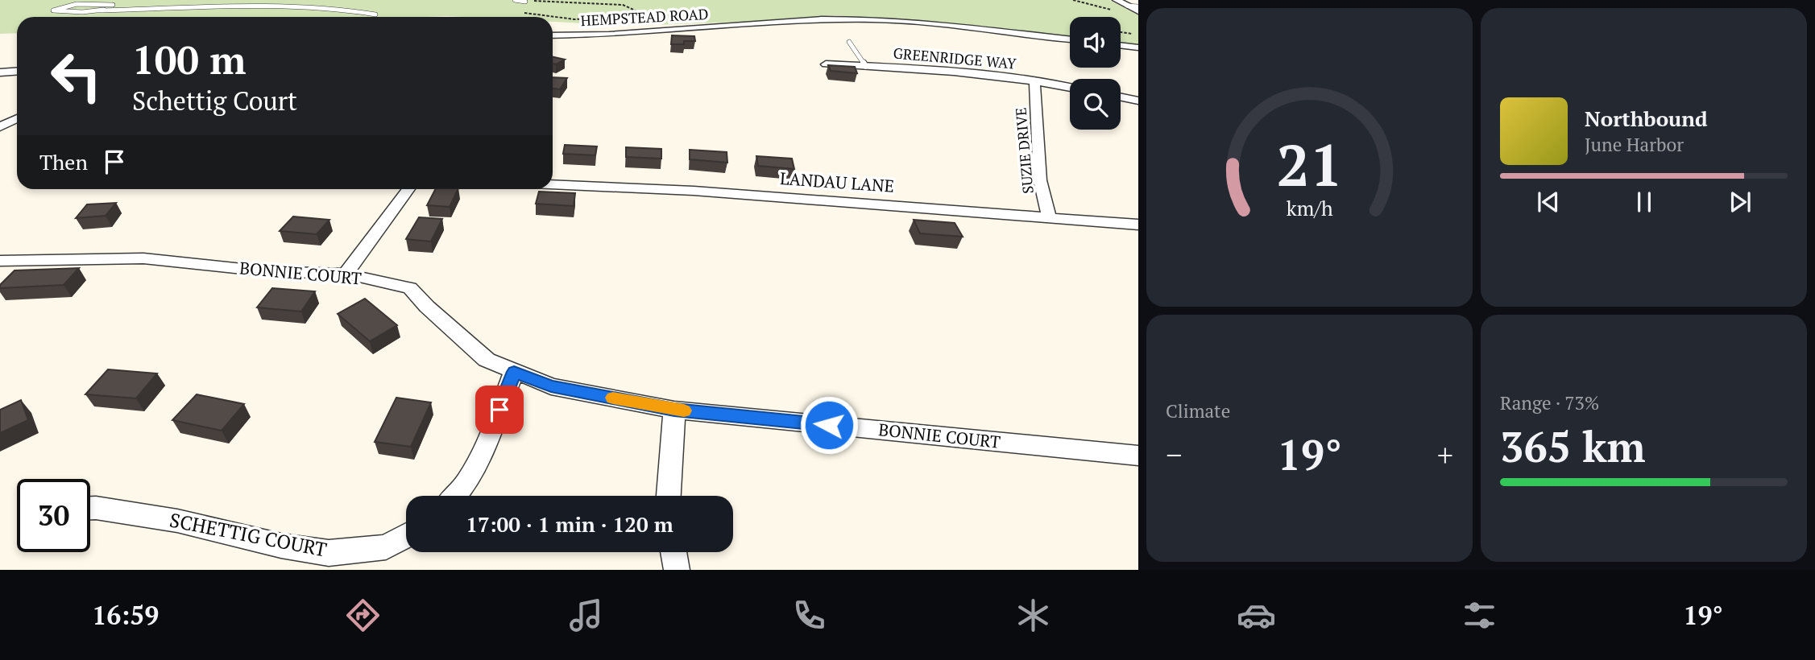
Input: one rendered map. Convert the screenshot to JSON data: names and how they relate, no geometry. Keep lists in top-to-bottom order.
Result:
{
  "streets": {
    "street": [
      "HEMPSTEAD ROAD",
      "GREENRIDGE WAY",
      "SUZIE DRIVE",
      "LANDAU LANE",
      "BONNIE COURT",
      "SCHETTIG COURT"
    ]
  },
  "crossings": [
    ["GREENRIDGE WAY", "SUZIE DRIVE"],
    ["SUZIE DRIVE", "LANDAU LANE"]
  ],
  "page": {
    "turn": ["100 m", "Schettig Court"],
    "song": ["Northbound", "June Harbor"],
    "then": "Then",
    "tile": [
      "Climate",
      ["Range · 73%", "365 km"]
    ],
    "heat": ["−", "19°", "+"],
    "limit": "30",
    "trip": "17:00 · 1 min · 120 m",
    "tabs": ["16:59", "19°"],
    "gauge": ["21", "km/h"]
  }
}
